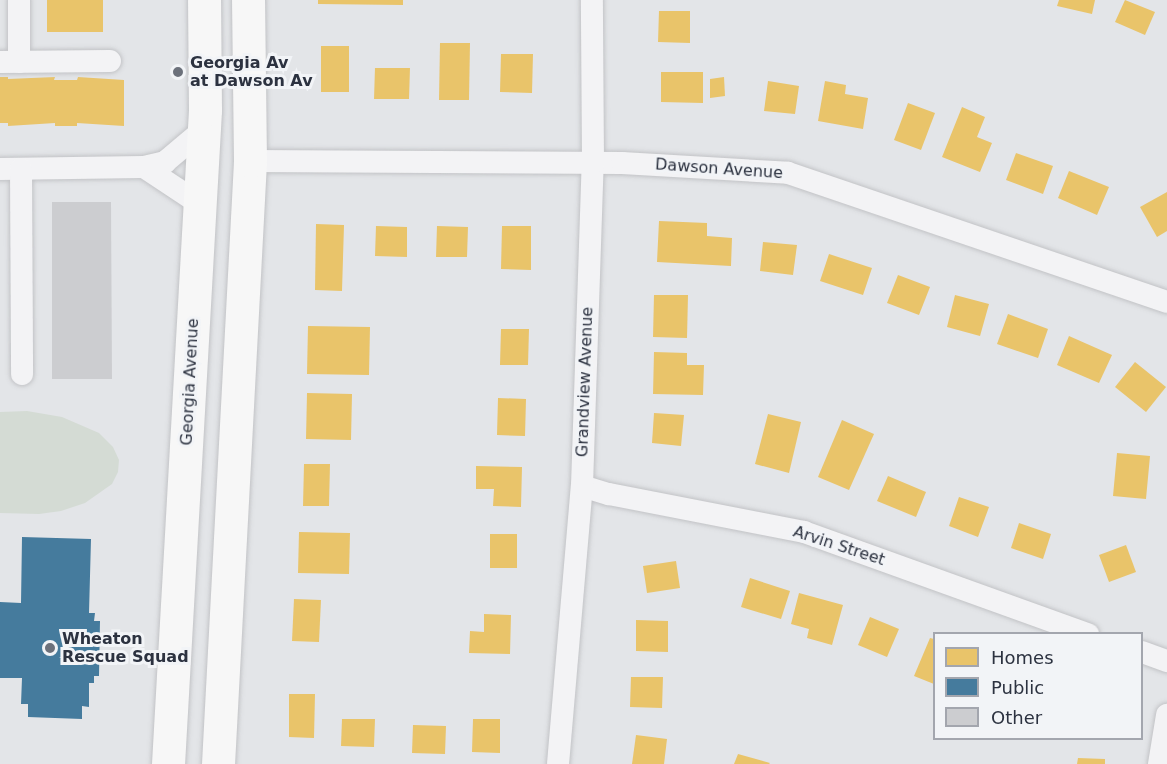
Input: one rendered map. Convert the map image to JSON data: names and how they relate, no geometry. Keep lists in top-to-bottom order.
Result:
{
  "streets": {
    "main road": ["Georgia Avenue"],
    "street": ["Dawson Avenue", "Grandview Avenue", "Arvin Street"]
  },
  "crossings": [
    ["Dawson Avenue", "Grandview Avenue"],
    ["Grandview Avenue", "Arvin Street"]
  ],
  "places": ["Georgia Av at Dawson Av", "Wheaton Rescue Squad"],
  "legend": ["Homes", "Public", "Other"]
}
